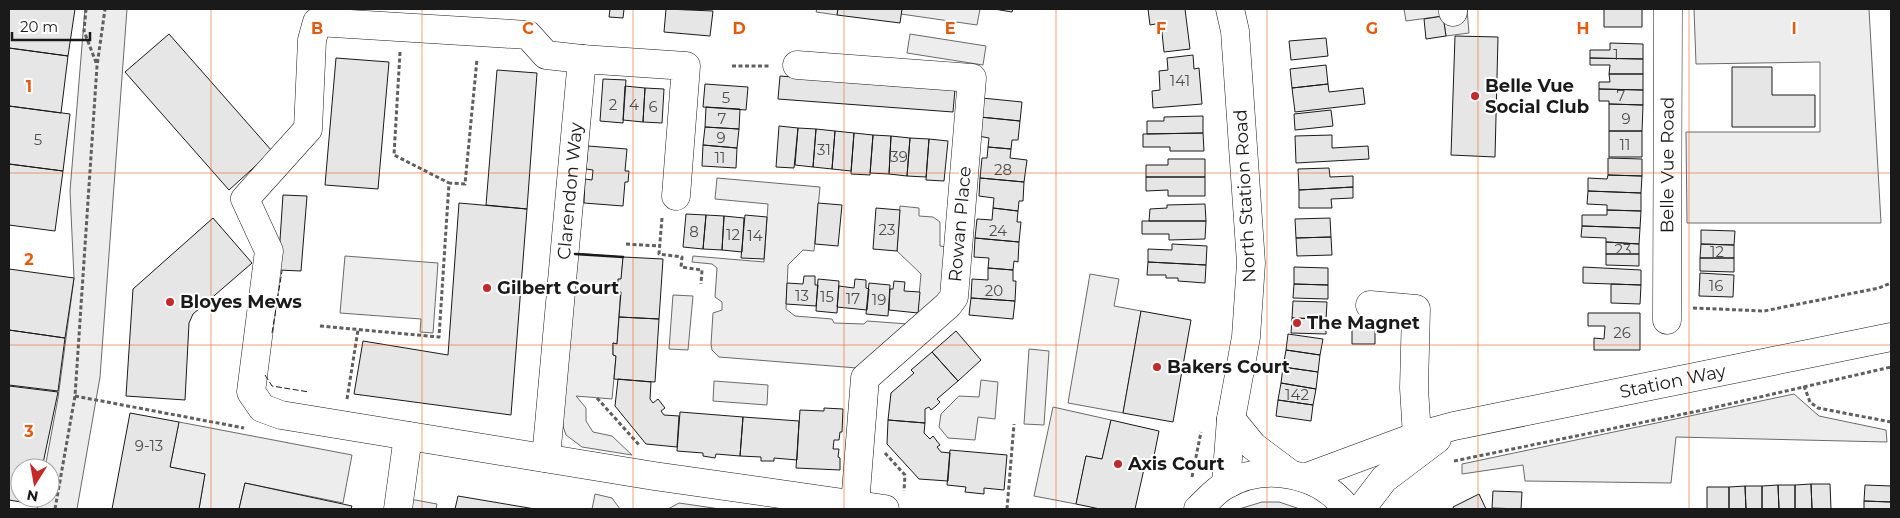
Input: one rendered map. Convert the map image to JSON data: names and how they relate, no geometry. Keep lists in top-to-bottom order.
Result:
{
  "streets": {
    "street": [
      "Belle Vue Road",
      "Clarendon Way",
      "North Station Road",
      "Rowan Place",
      "Station Way"
    ]
  },
  "places": [
    "Belle Vue Social Club",
    "Gilbert Court",
    "Bloyes Mews",
    "The Magnet",
    "Bakers Court",
    "Axis Court"
  ],
  "house_numbers": [
    "1",
    "141",
    "7",
    "5",
    "2",
    "4",
    "6",
    "7",
    "9",
    "9",
    "5",
    "11",
    "31",
    "39",
    "11",
    "28",
    "23",
    "24",
    "8",
    "12",
    "14",
    "23",
    "12",
    "16",
    "20",
    "13",
    "15",
    "17",
    "19",
    "26",
    "142",
    "9-13"
  ],
  "scale_bar": "20 m",
  "north": "bottom",
  "grid": {
    "columns": [
      "B",
      "C",
      "D",
      "E",
      "F",
      "G",
      "H",
      "I"
    ],
    "rows": ["1", "2", "3"]
  }
}
